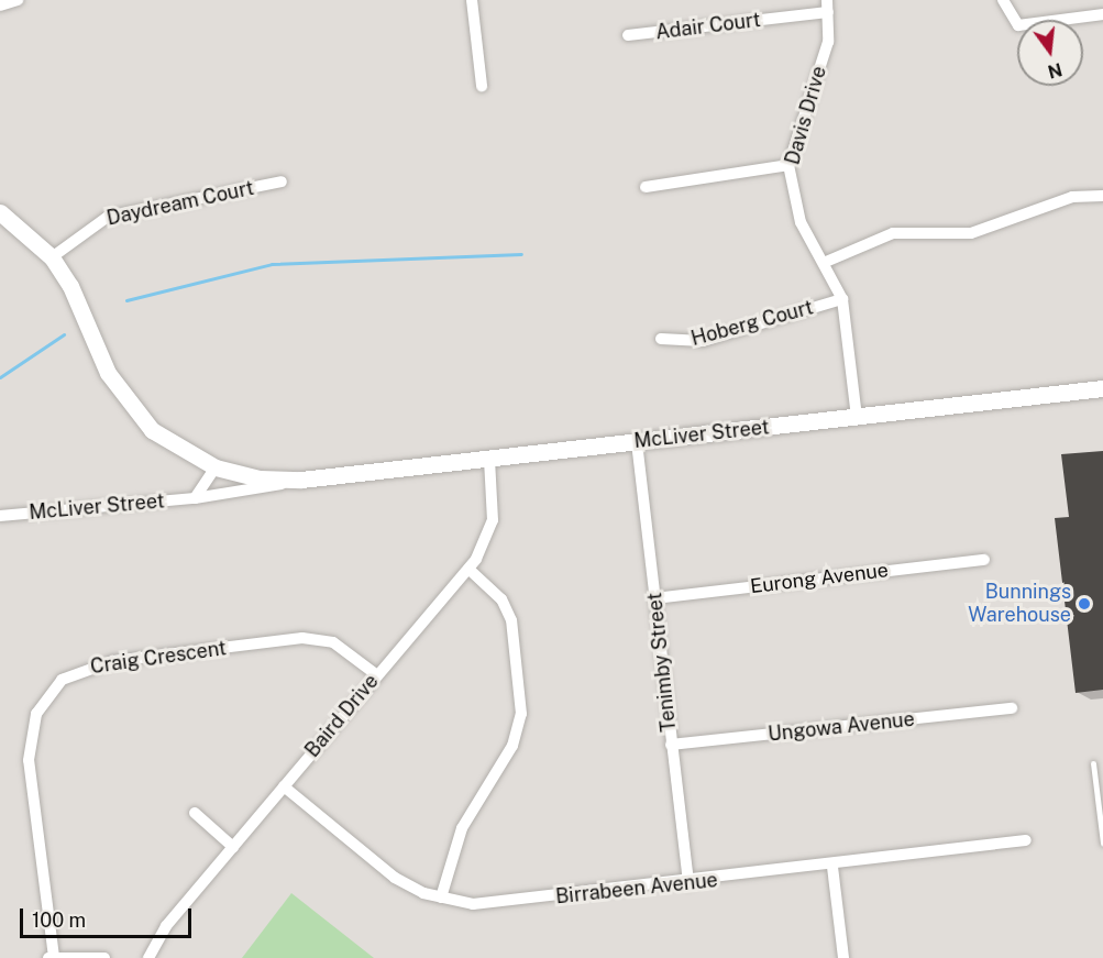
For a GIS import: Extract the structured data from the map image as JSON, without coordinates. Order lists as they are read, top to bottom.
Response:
{
  "streets": {
    "street": [
      "Adair Court",
      "Davis Drive",
      "Daydream Court",
      "Hoberg Court",
      "McLiver Street",
      "Eurong Avenue",
      "Craig Crescent",
      "Tenimby Street",
      "Baird Drive",
      "Ungowa Avenue",
      "Birrabeen Avenue"
    ]
  },
  "crossings": [
    ["Adair Court", "Davis Drive"],
    ["Davis Drive", "Hoberg Court"],
    ["Davis Drive", "McLiver Street"],
    ["Daydream Court", "McLiver Street"],
    ["McLiver Street", "Tenimby Street"],
    ["McLiver Street", "Baird Drive"],
    ["Eurong Avenue", "Tenimby Street"],
    ["Craig Crescent", "Baird Drive"],
    ["Tenimby Street", "Ungowa Avenue"],
    ["Tenimby Street", "Birrabeen Avenue"],
    ["Baird Drive", "Birrabeen Avenue"]
  ],
  "places": ["Bunnings Warehouse"],
  "scale_bar": "100 m",
  "north": "bottom"
}
